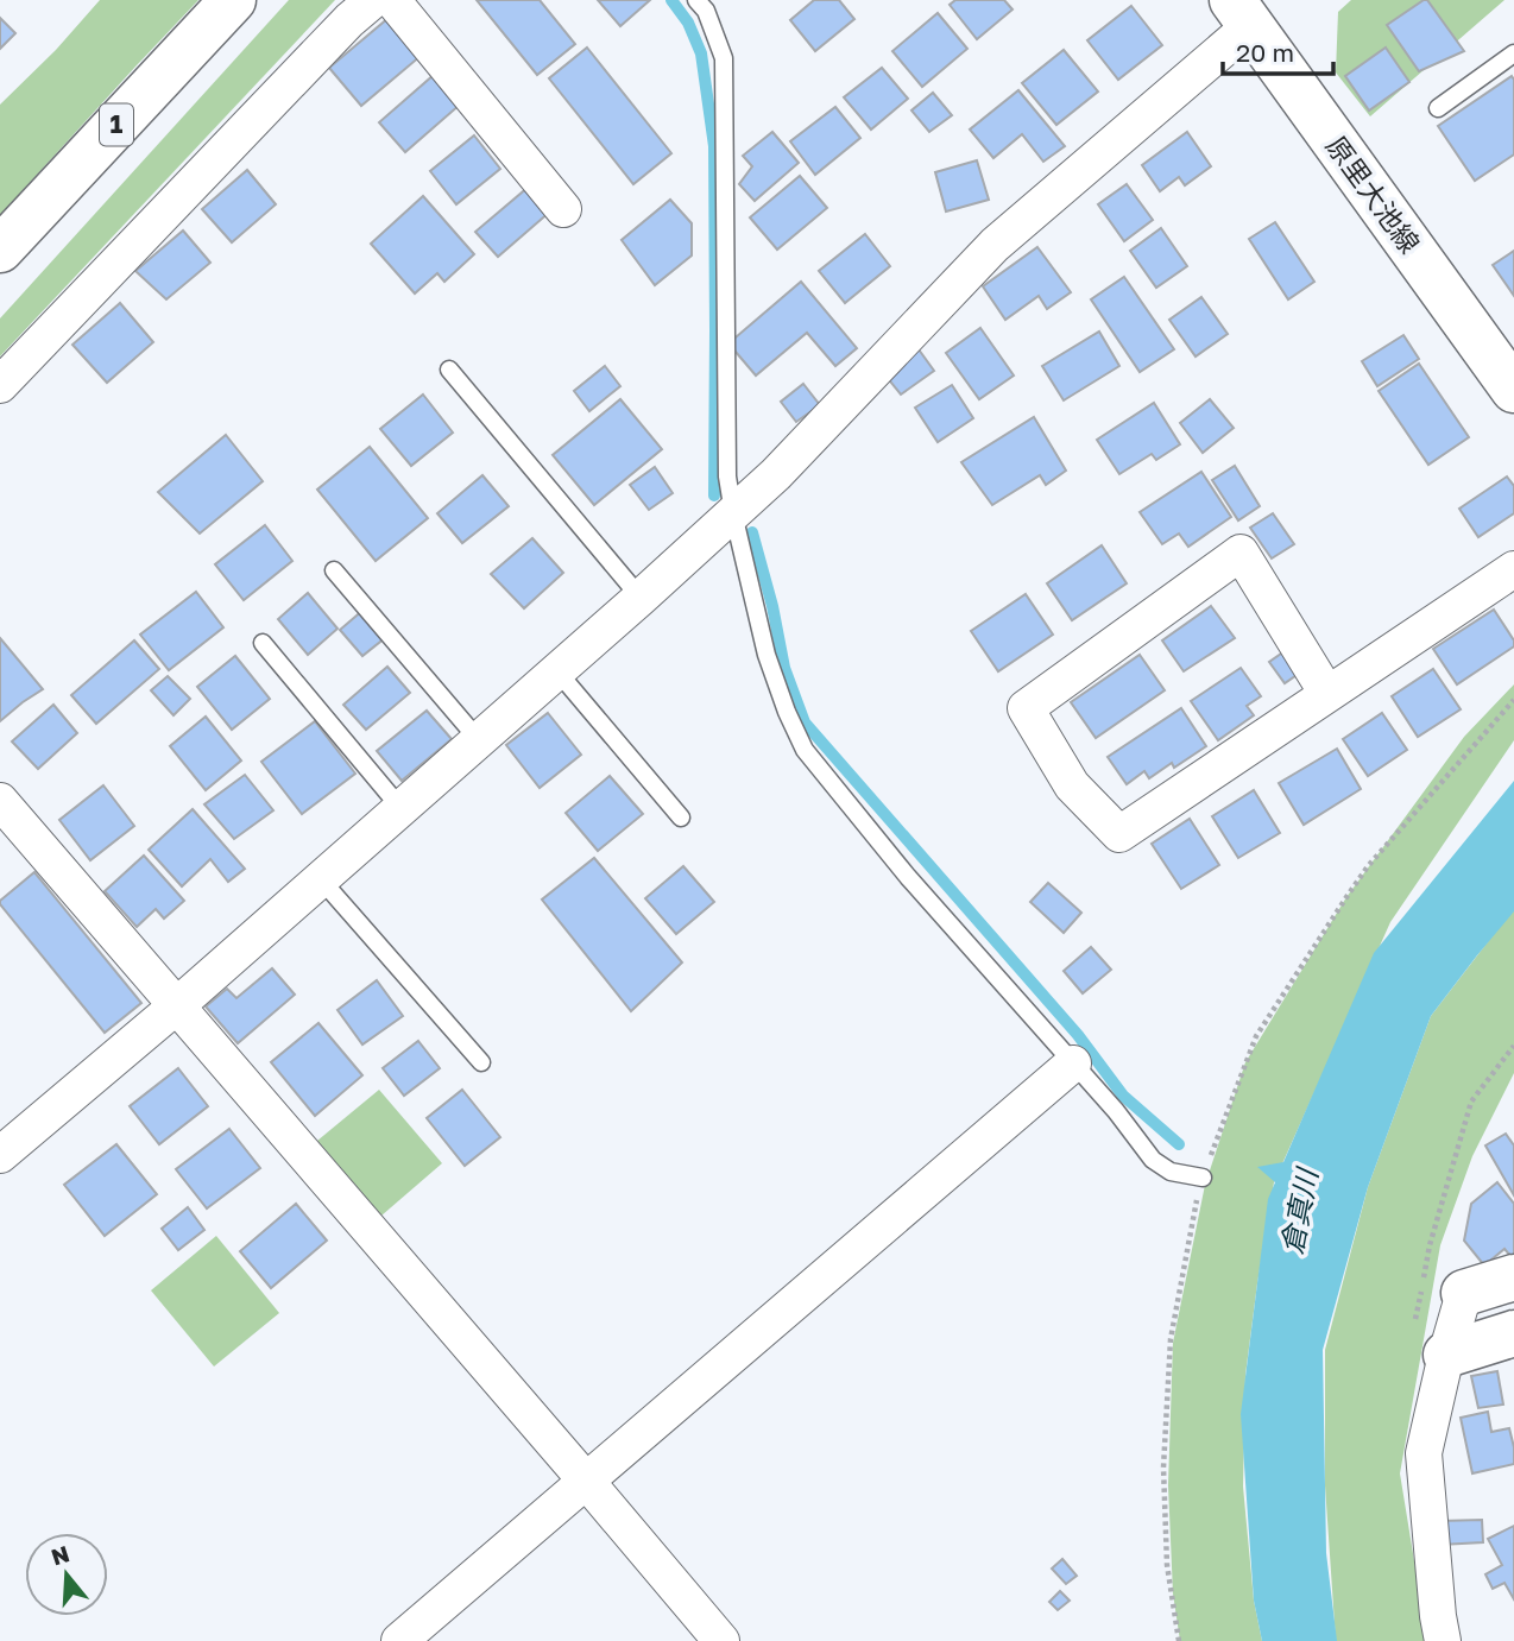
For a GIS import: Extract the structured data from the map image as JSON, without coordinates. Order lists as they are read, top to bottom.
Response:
{
  "streets": {
    "main road": ["1", "原里大池線"]
  },
  "water": ["倉真川"],
  "scale_bar": "20 m",
  "north": "top"
}
